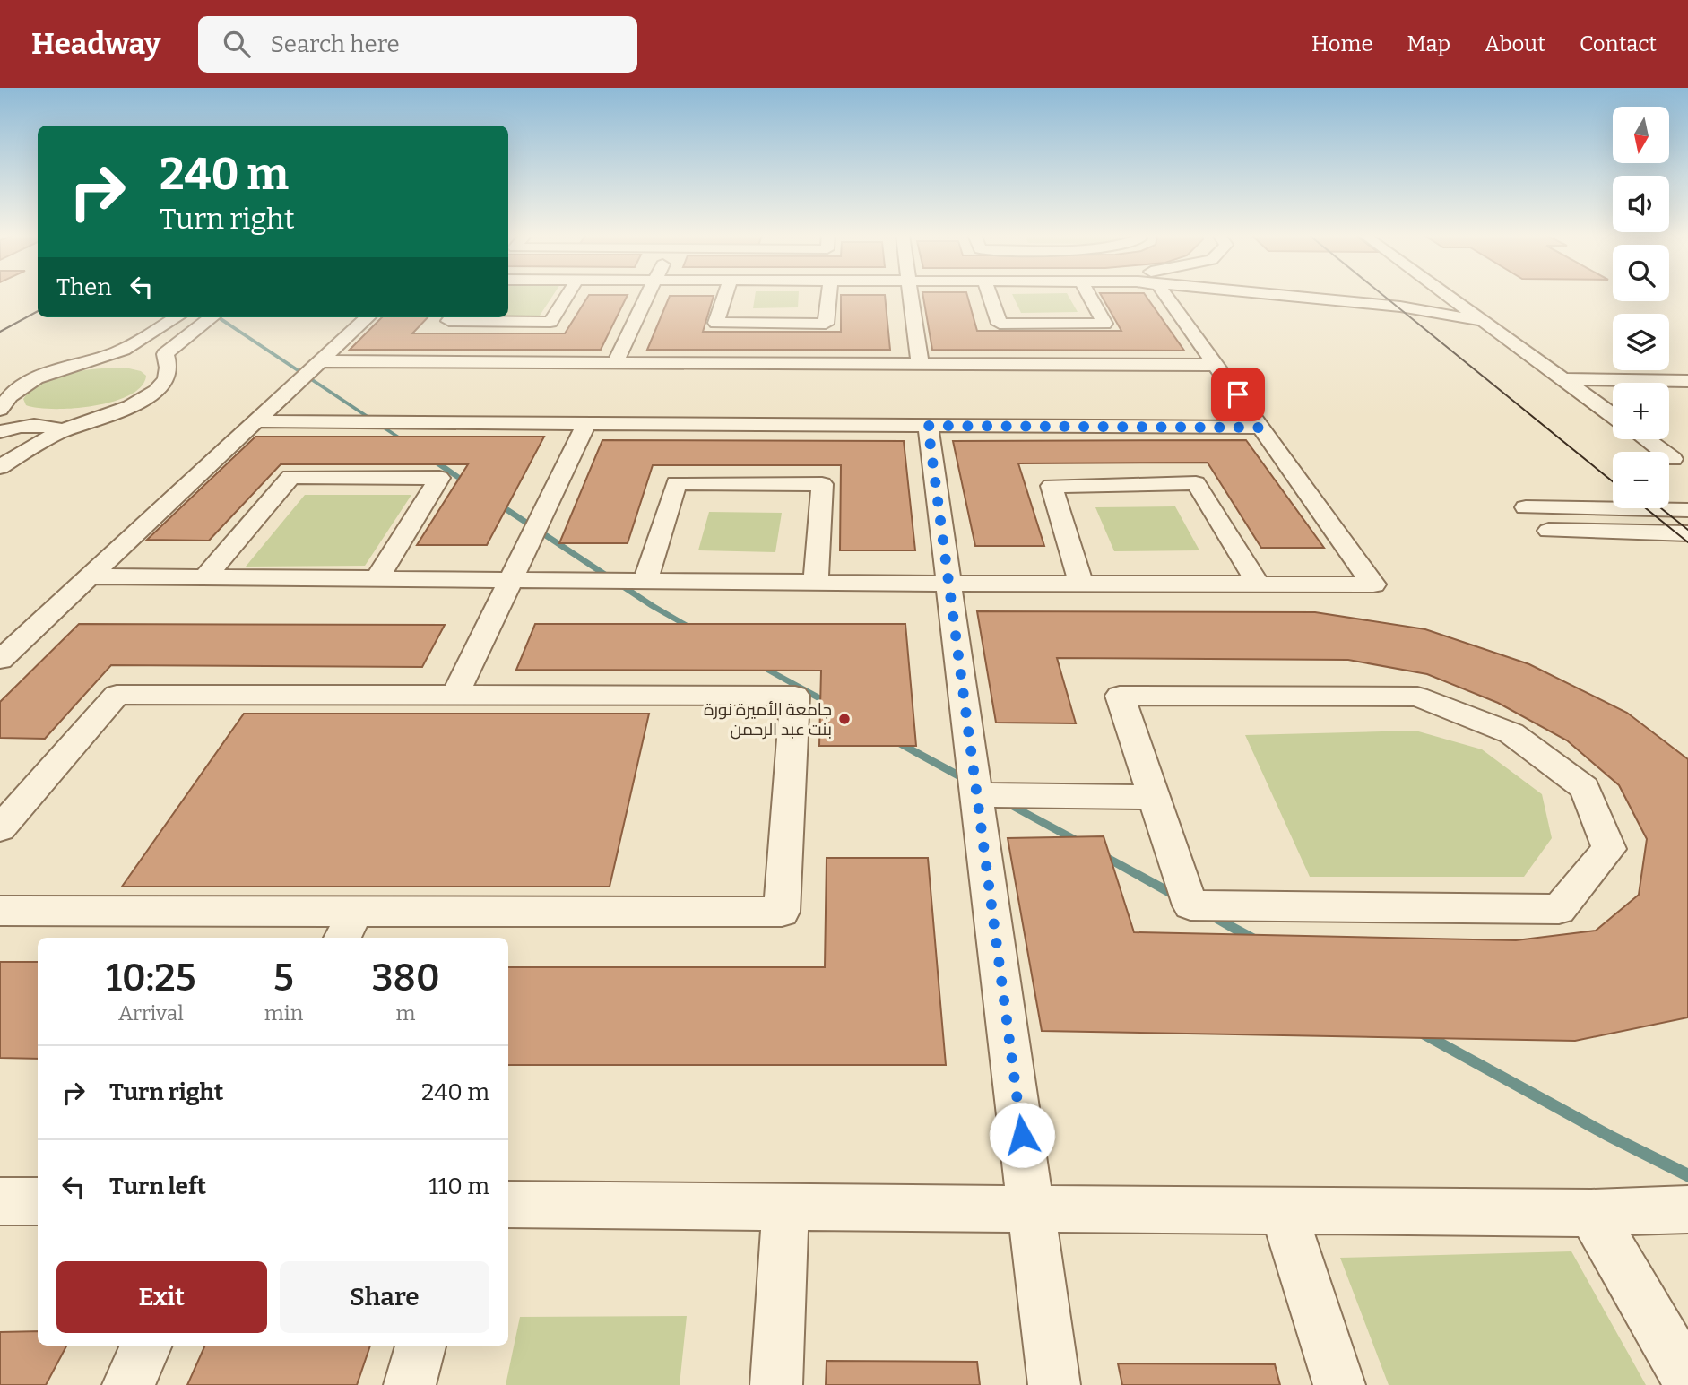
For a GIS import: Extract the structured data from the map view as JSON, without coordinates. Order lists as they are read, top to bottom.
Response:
{
  "places": ["جامعة الأميرة نورة بنت عبد الرحمن"],
  "north": "bottom",
  "page": {
    "header": "Headway",
    "search": "Search here",
    "nav": [
      "Home",
      "Map",
      "About",
      "Contact"
    ],
    "map_buttons": ["+", "−"],
    "turn": ["240 m", "Turn right"],
    "then": "Then",
    "eta": [
      "10:25",
      "Arrival",
      "5",
      "min",
      "380",
      "m"
    ],
    "list": [
      {
        "name": "Turn right",
        "value": "240 m"
      },
      {
        "name": "Turn left",
        "value": "110 m"
      }
    ],
    "buttons": ["Exit", "Share"]
  }
}
